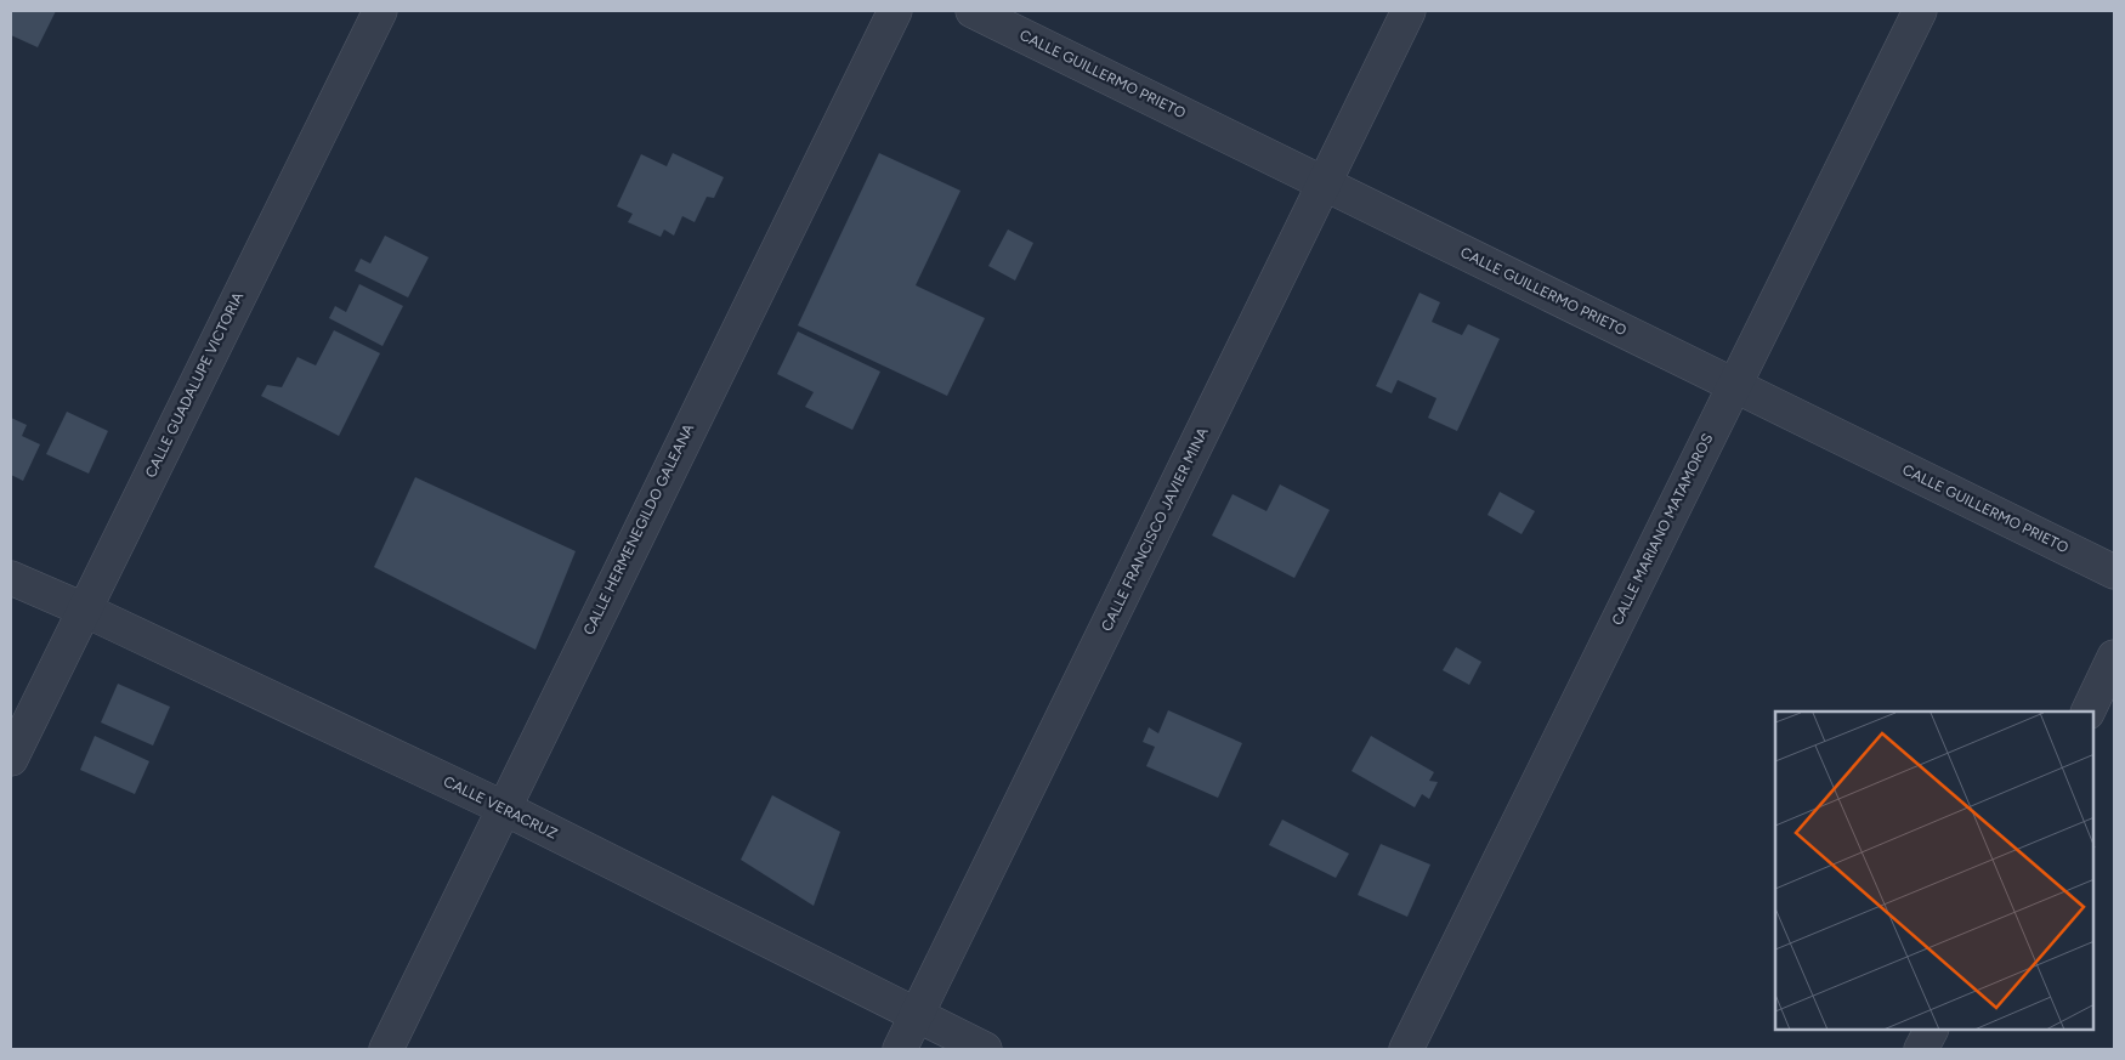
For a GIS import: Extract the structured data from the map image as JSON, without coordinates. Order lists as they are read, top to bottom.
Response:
{
  "streets": {
    "street": [
      "CALLE GUILLERMO PRIETO",
      "CALLE GUADALUPE VICTORIA",
      "CALLE HERMENEGILDO GALEANA",
      "CALLE FRANCISCO JAVIER MINA",
      "CALLE MARIANO MATAMOROS",
      "CALLE VERACRUZ"
    ]
  },
  "crossings": [
    ["CALLE GUILLERMO PRIETO", "CALLE FRANCISCO JAVIER MINA"],
    ["CALLE GUILLERMO PRIETO", "CALLE MARIANO MATAMOROS"],
    ["CALLE GUADALUPE VICTORIA", "CALLE VERACRUZ"],
    ["CALLE HERMENEGILDO GALEANA", "CALLE VERACRUZ"],
    ["CALLE FRANCISCO JAVIER MINA", "CALLE VERACRUZ"]
  ]
}
